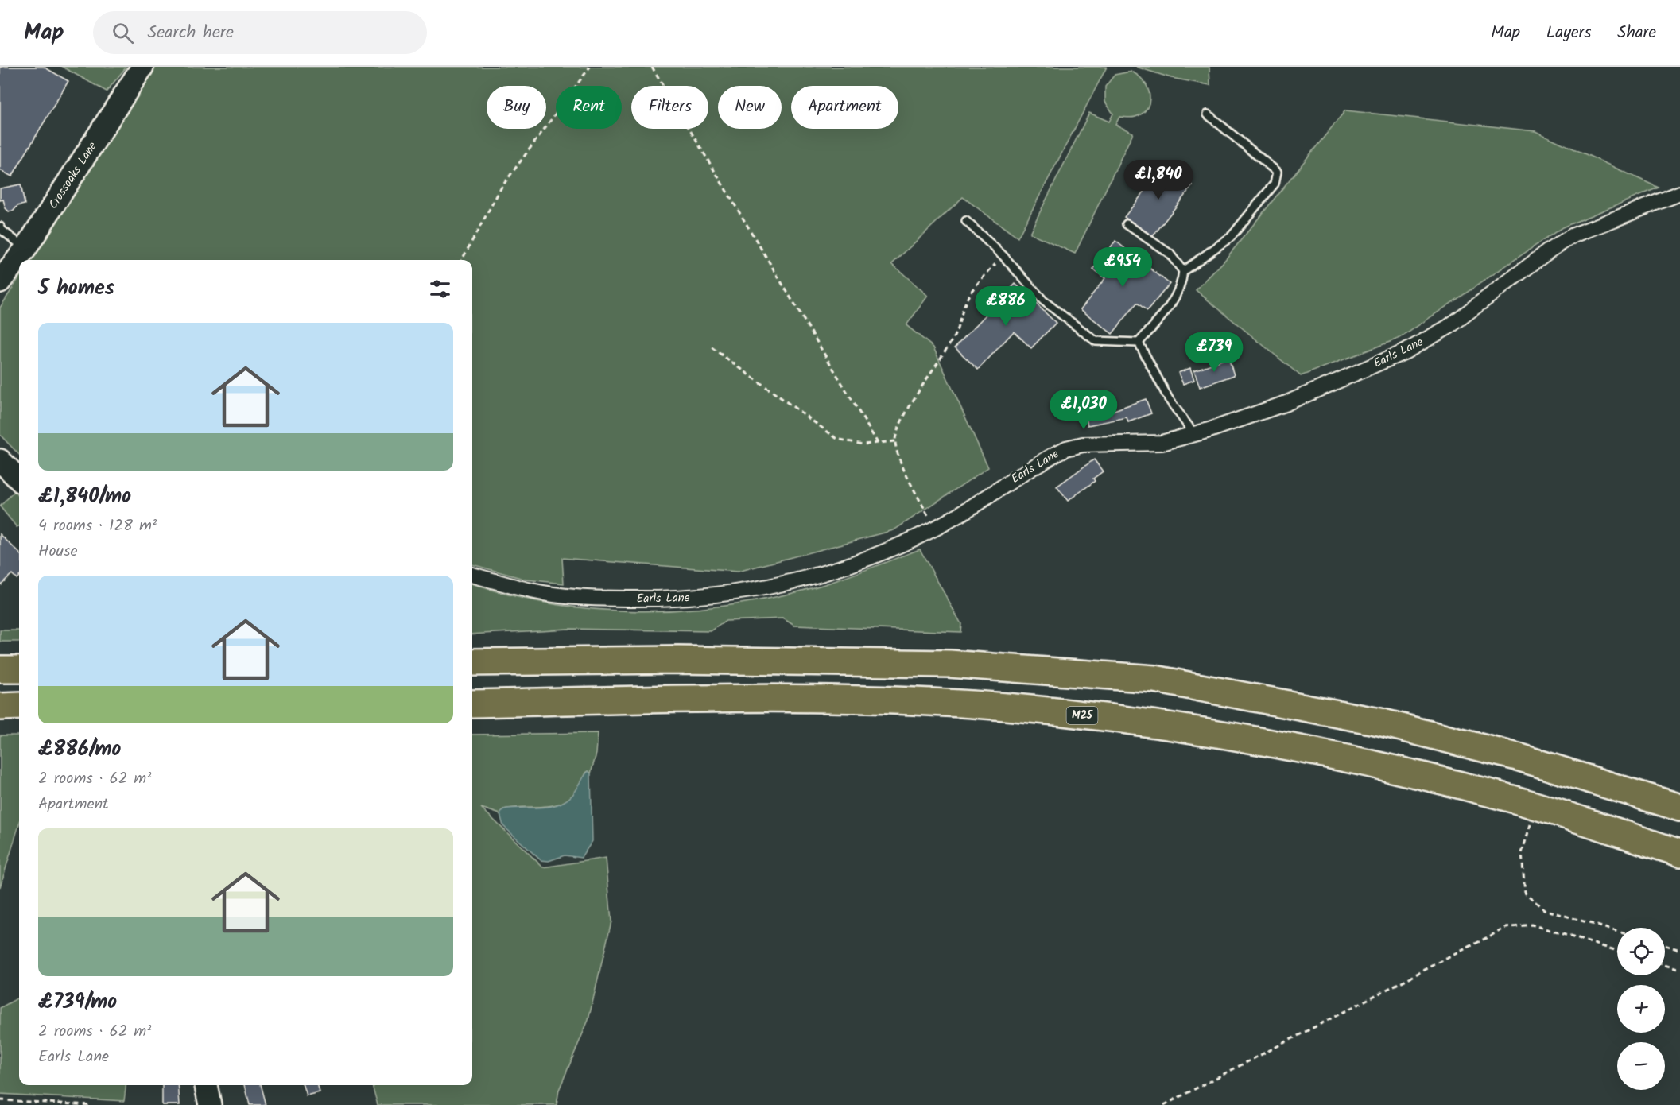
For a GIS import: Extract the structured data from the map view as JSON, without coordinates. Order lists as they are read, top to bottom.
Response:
{
  "streets": {
    "highway": ["M25"],
    "street": ["Crossoaks Lane", "Earls Lane"]
  },
  "page": {
    "header": "Map",
    "search": "Search here",
    "nav": ["Map", "Layers", "Share"],
    "chip": [
      "Buy",
      "Rent",
      "Filters",
      "New",
      "Apartment"
    ],
    "price": [
      "£1,840",
      "£954",
      "£886",
      "£739",
      "£1,030"
    ],
    "heading": "5 homes",
    "list": [
      {
        "name": "£1,840/mo",
        "note": "4 rooms · 128 m² · House"
      },
      {
        "name": "£886/mo",
        "note": "2 rooms · 62 m² · Apartment"
      },
      {
        "name": "£739/mo",
        "note": "2 rooms · 62 m² · Earls Lane"
      }
    ],
    "map_buttons": ["+", "−"]
  }
}
